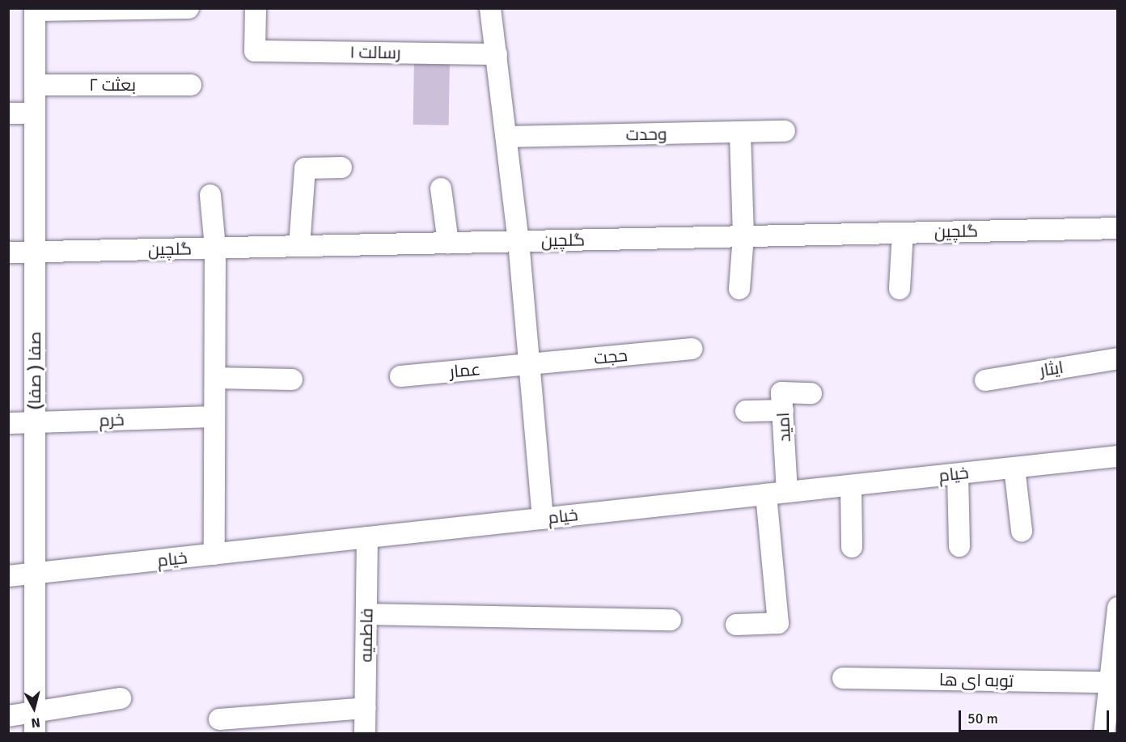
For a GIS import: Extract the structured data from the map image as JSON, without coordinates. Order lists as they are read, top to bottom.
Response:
{
  "streets": {
    "street": [
      "رسالت ۱",
      "بعثت ۲",
      "وحدت",
      "گلچین",
      "حجت",
      "ایثار",
      "صفا ( صفا)",
      "عمار",
      "خرم",
      "امید",
      "خیام",
      "فاطمیه",
      "توبه ای ها"
    ]
  },
  "crossings": [
    ["بعثت ۲", "صفا ( صفا)"],
    ["گلچین", "صفا ( صفا)"],
    ["حجت", "عمار"],
    ["صفا ( صفا)", "خرم"],
    ["صفا ( صفا)", "خیام"],
    ["امید", "خیام"],
    ["خیام", "فاطمیه"]
  ],
  "scale_bar": "50 m",
  "north": "bottom"
}
